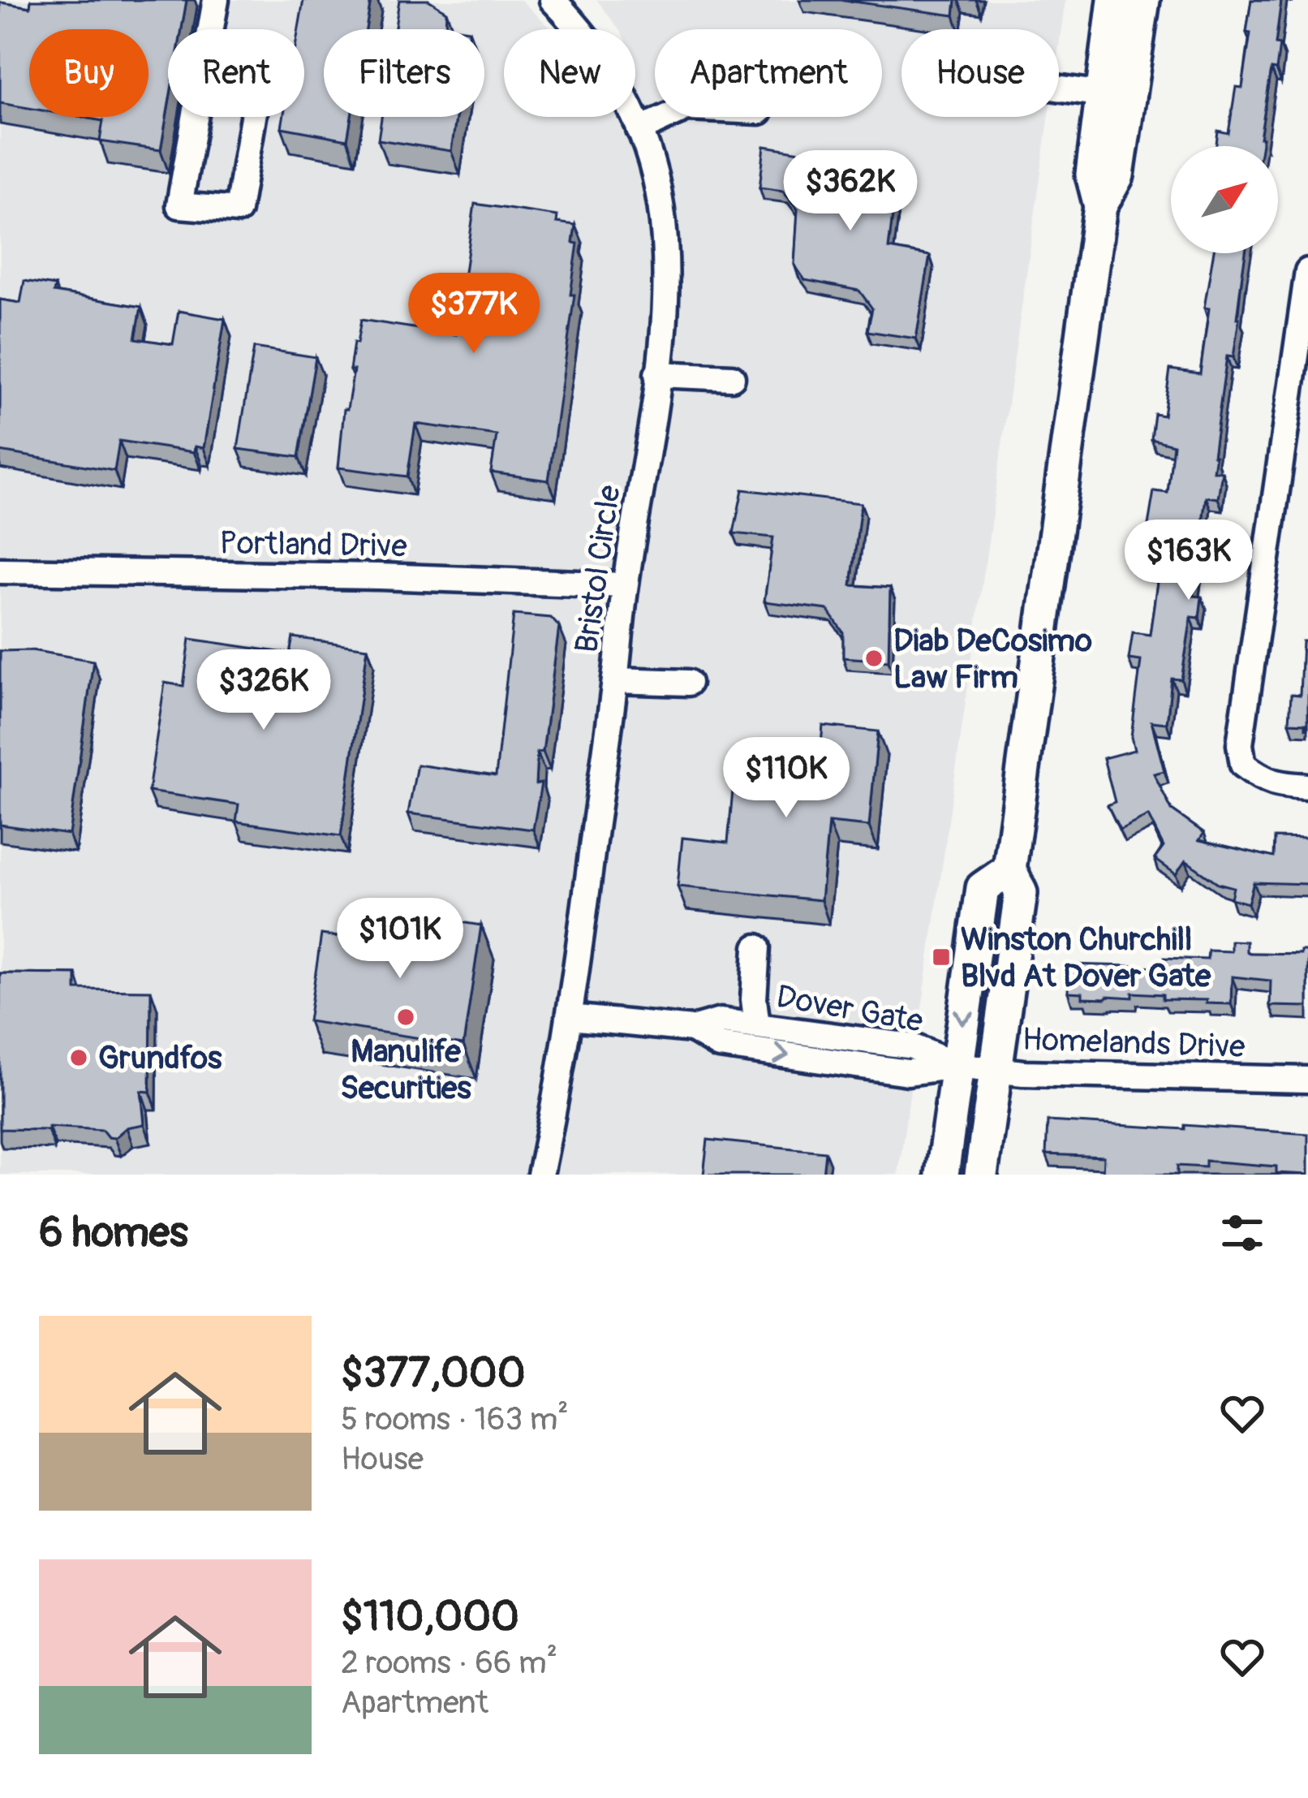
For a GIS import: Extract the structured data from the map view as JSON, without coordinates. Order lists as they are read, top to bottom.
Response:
{
  "streets": {
    "street": [
      "Portland Drive",
      "Bristol Circle",
      "Dover Gate",
      "Homelands Drive"
    ]
  },
  "crossings": [
    ["Portland Drive", "Bristol Circle"],
    ["Bristol Circle", "Dover Gate"],
    ["Dover Gate", "Homelands Drive"]
  ],
  "places": {
    "other": ["Diab DeCosimo Law Firm", "Manulife Securities", "Grundfos"],
    "transit": ["Winston Churchill Blvd At Dover Gate"]
  },
  "north": "top right",
  "page": {
    "chip": [
      "Buy",
      "Rent",
      "Filters",
      "New",
      "Apartment",
      "House"
    ],
    "price": [
      "$362K",
      "$377K",
      "$163K",
      "$326K",
      "$110K",
      "$101K"
    ],
    "heading": "6 homes",
    "list": [
      {
        "name": "$377,000",
        "note": "5 rooms · 163 m² · House"
      },
      {
        "name": "$110,000",
        "note": "2 rooms · 66 m² · Apartment"
      }
    ]
  }
}
